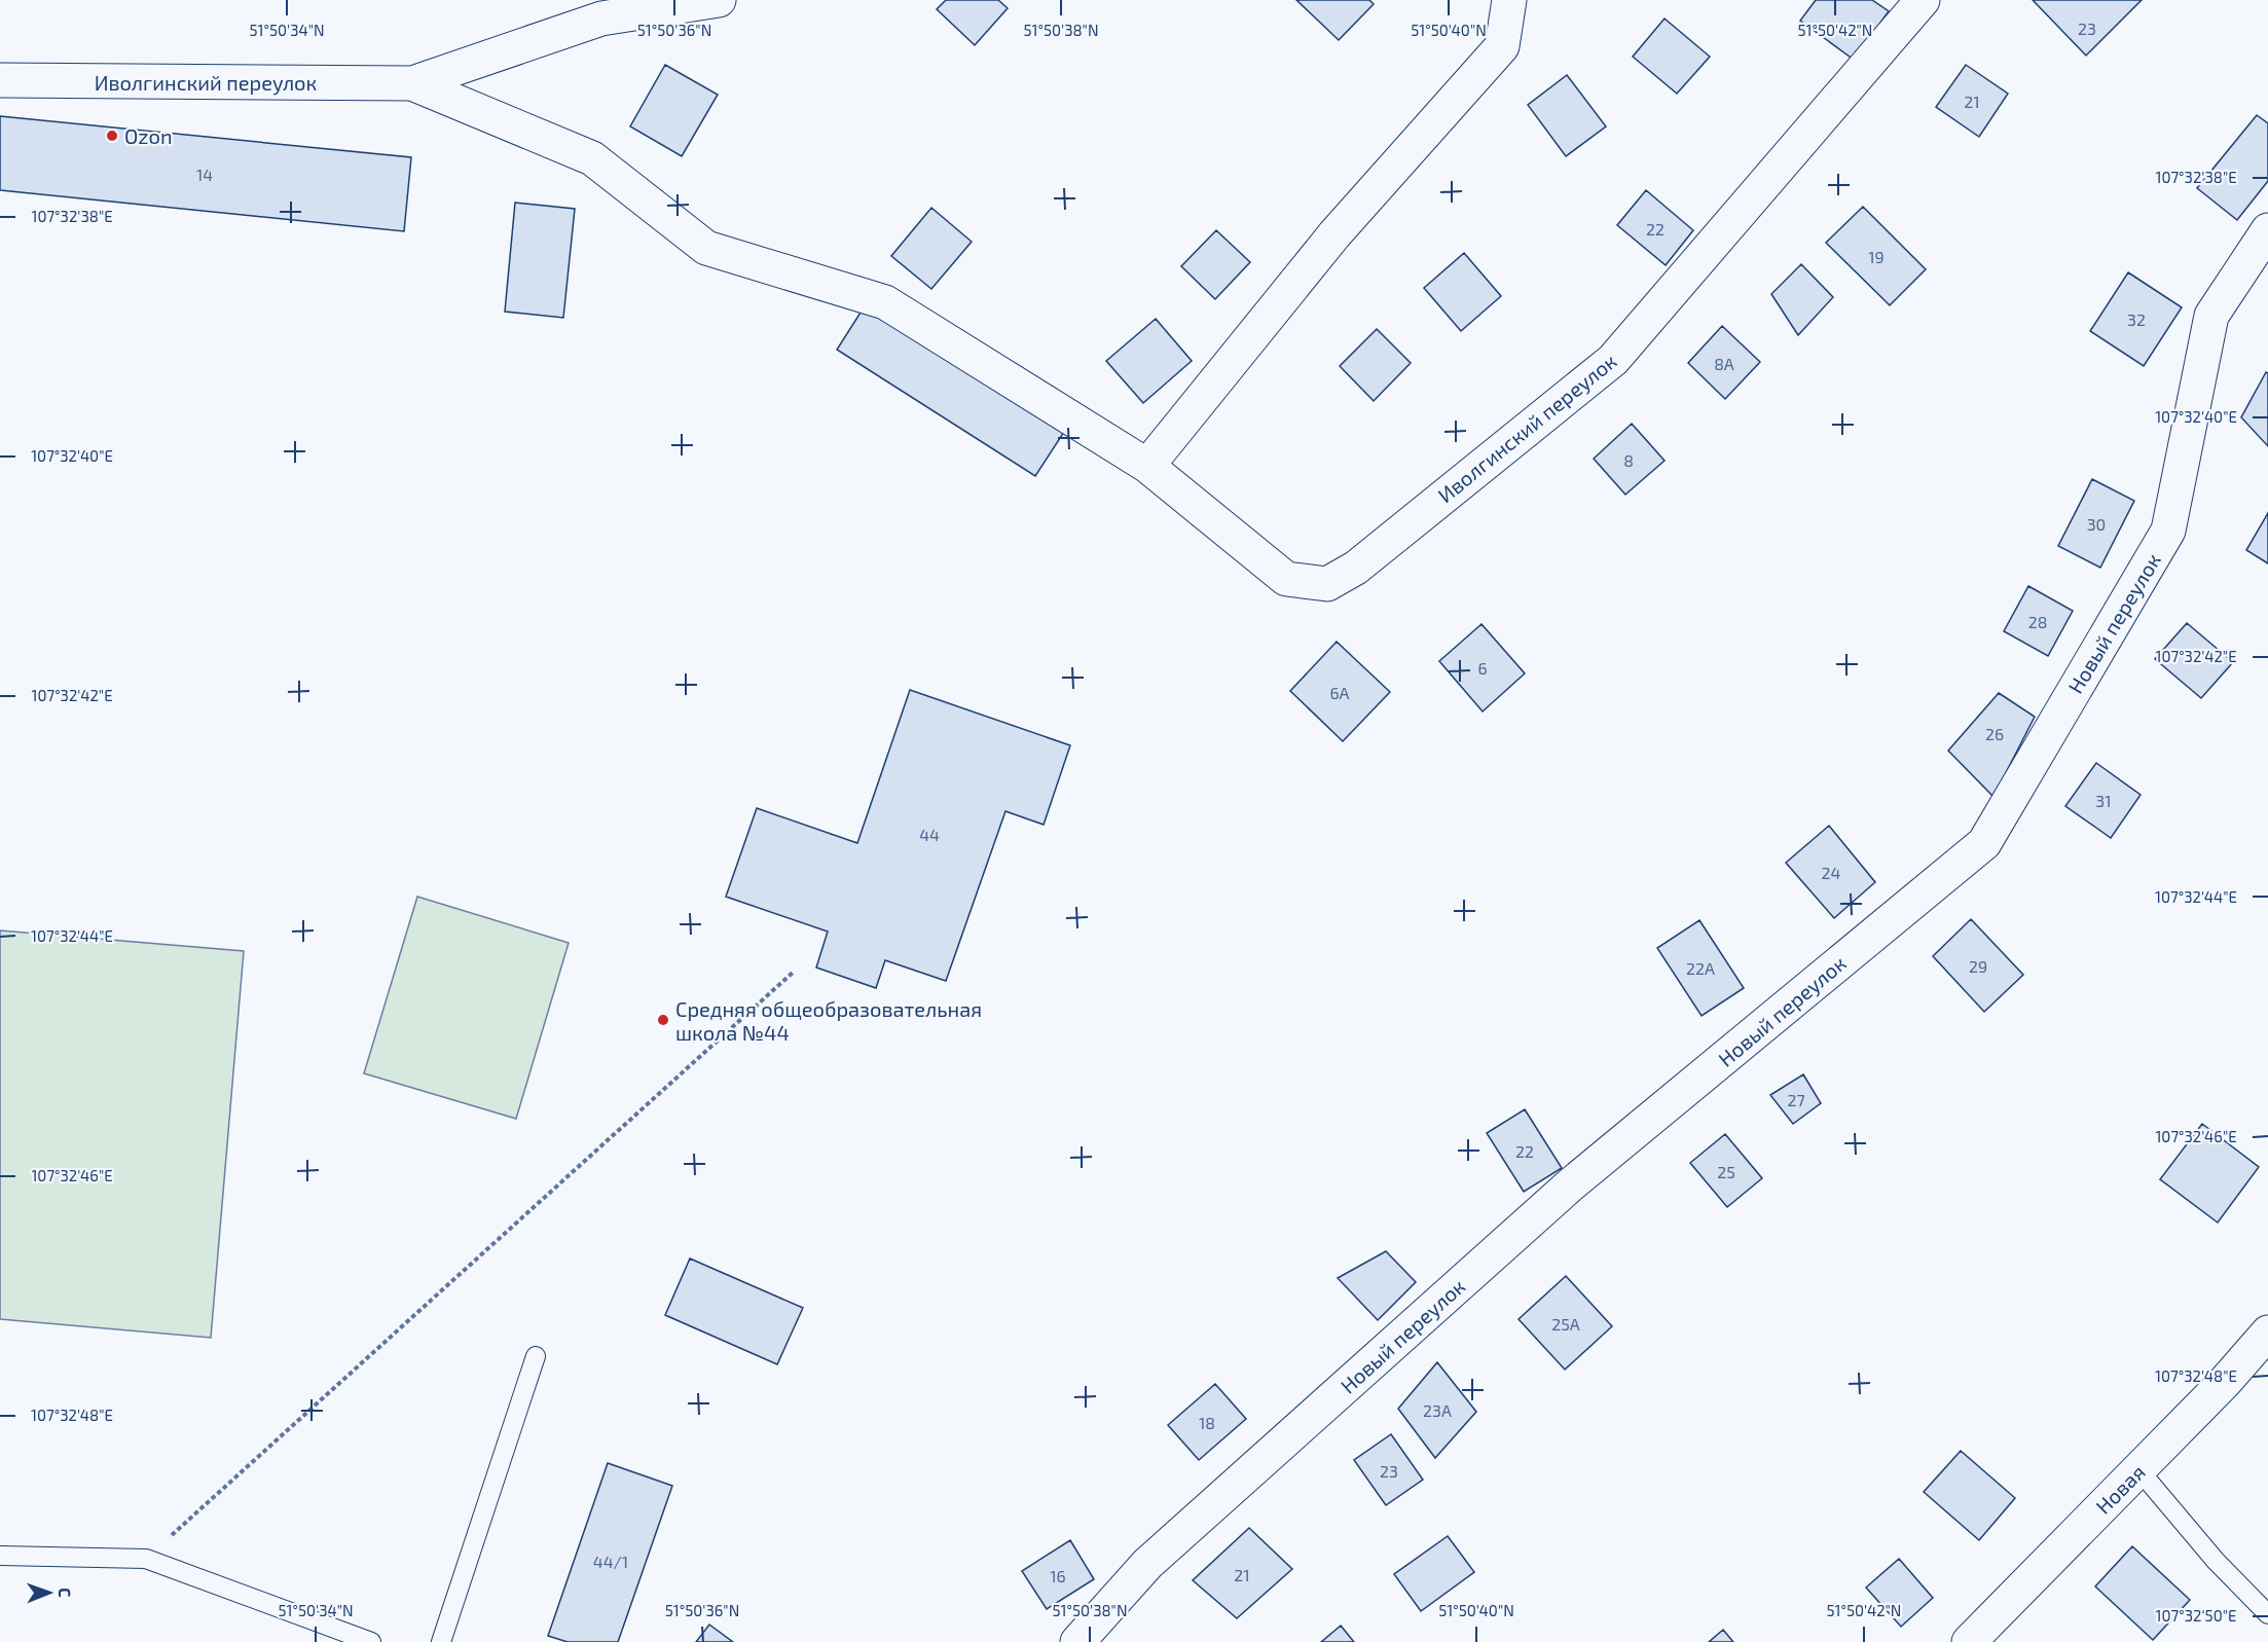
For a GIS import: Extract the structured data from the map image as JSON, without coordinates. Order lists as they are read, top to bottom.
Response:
{
  "streets": {
    "street": ["Иволгинский переулок", "Новый переулок", "Новая"]
  },
  "places": ["Ozon", "Средняя общеобразовательная школа №44"],
  "house_numbers": [
    "23",
    "21",
    "14",
    "22",
    "19",
    "32",
    "8А",
    "8",
    "30",
    "28",
    "6",
    "6А",
    "26",
    "31",
    "44",
    "24",
    "29",
    "22А",
    "27",
    "22",
    "25",
    "25А",
    "23А",
    "18",
    "23",
    "44/1",
    "21",
    "16"
  ],
  "north": "right",
  "coordinates": [
    "51°50'34\"N",
    "51°50'36\"N",
    "51°50'38\"N",
    "51°50'40\"N",
    "51°50'42\"N",
    "107°32'38\"E",
    "107°32'40\"E",
    "107°32'42\"E",
    "107°32'44\"E",
    "107°32'46\"E",
    "107°32'48\"E",
    "107°32'50\"E"
  ]
}
